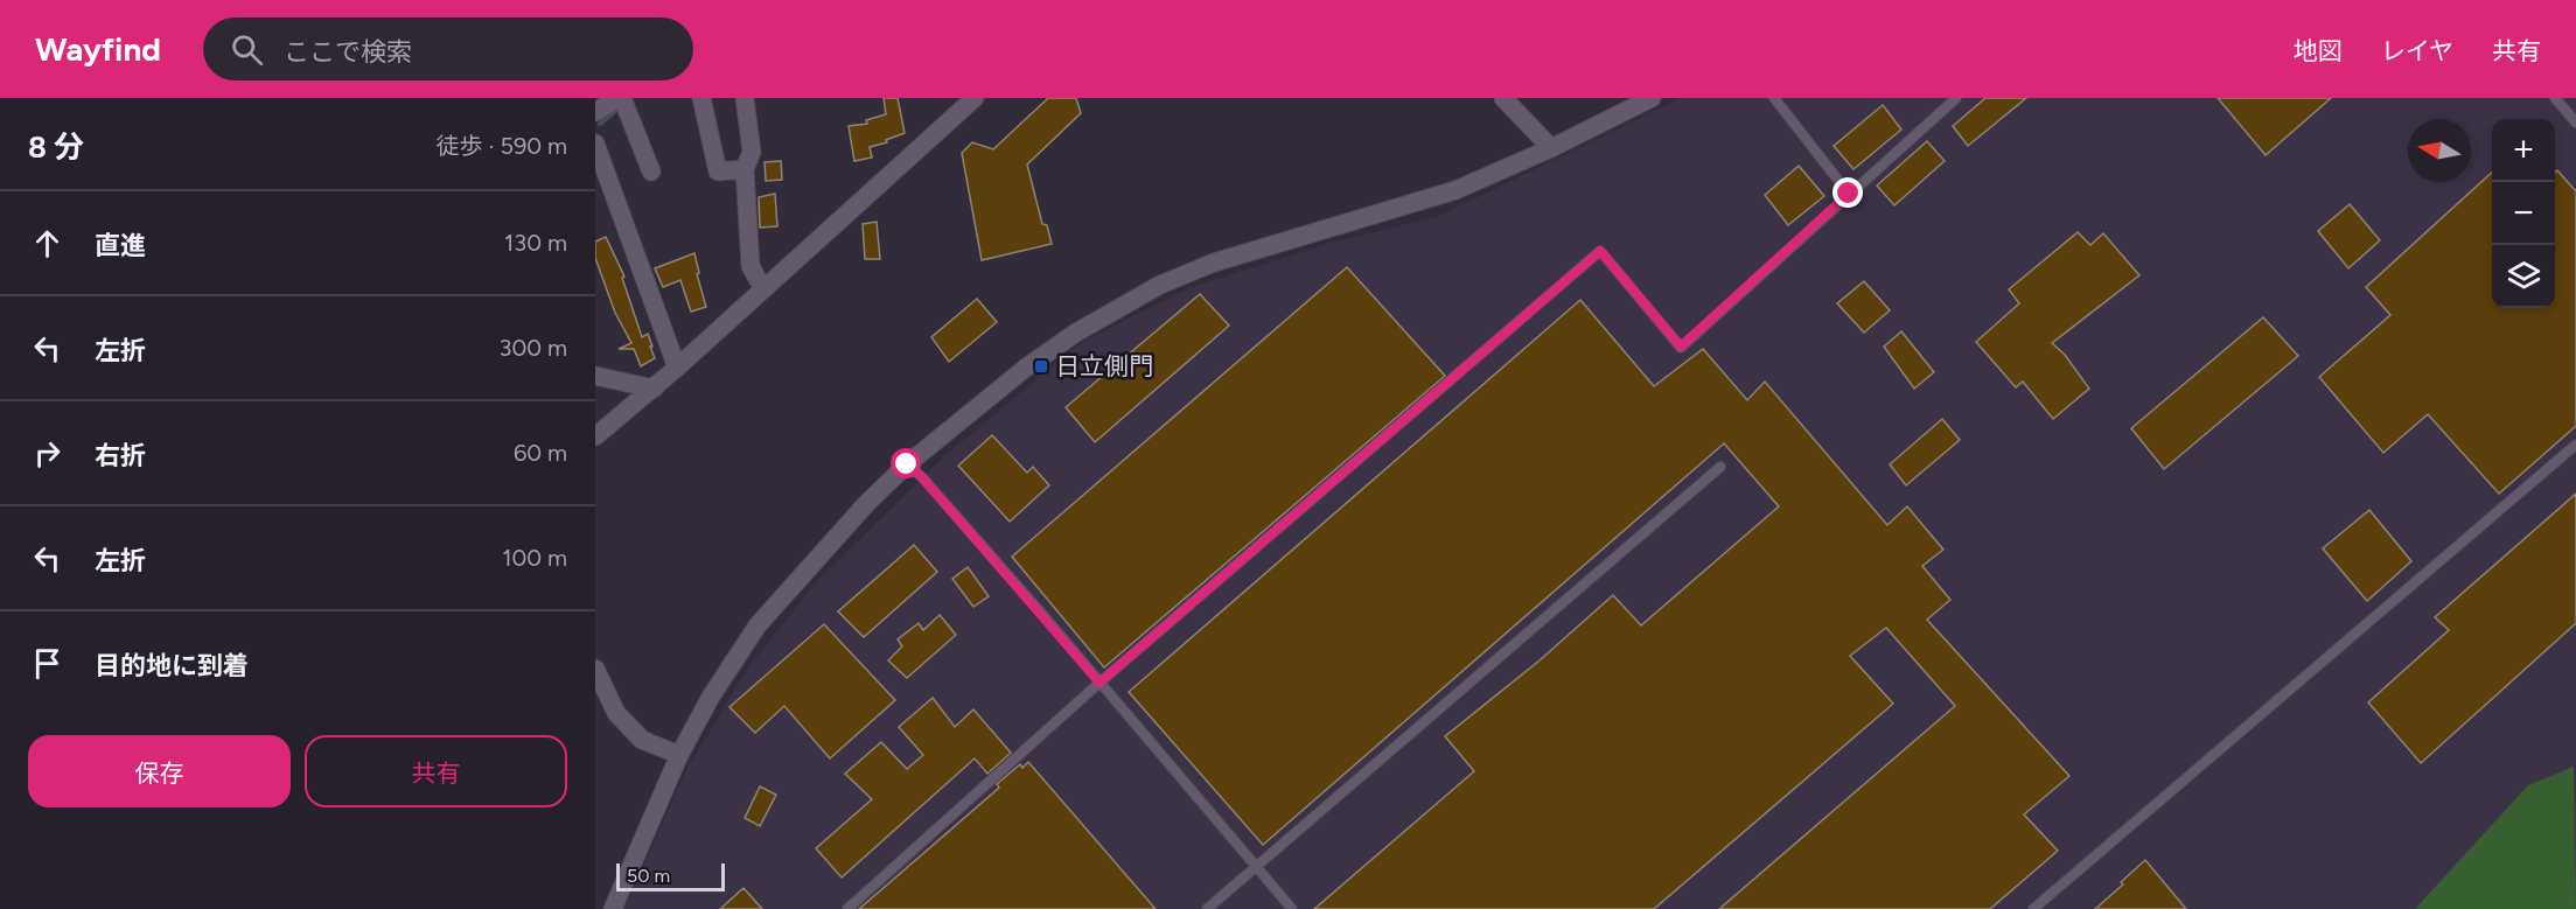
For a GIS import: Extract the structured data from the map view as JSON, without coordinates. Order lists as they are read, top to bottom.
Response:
{
  "places": {
    "transit": ["日立側門"]
  },
  "scale_bar": "50 m",
  "north": "left",
  "page": {
    "header": "Wayfind",
    "search": "ここで検索",
    "nav": ["地図", "レイヤ", "共有"],
    "heading": ["8 分", "徒歩 · 590 m"],
    "map_buttons": ["+", "−"],
    "list": [
      ["直進", "130 m"],
      ["左折", "300 m"],
      ["右折", "60 m"],
      ["左折", "100 m"],
      "目的地に到着"
    ],
    "buttons": ["保存", "共有"],
    "scale": "50 m"
  }
}
